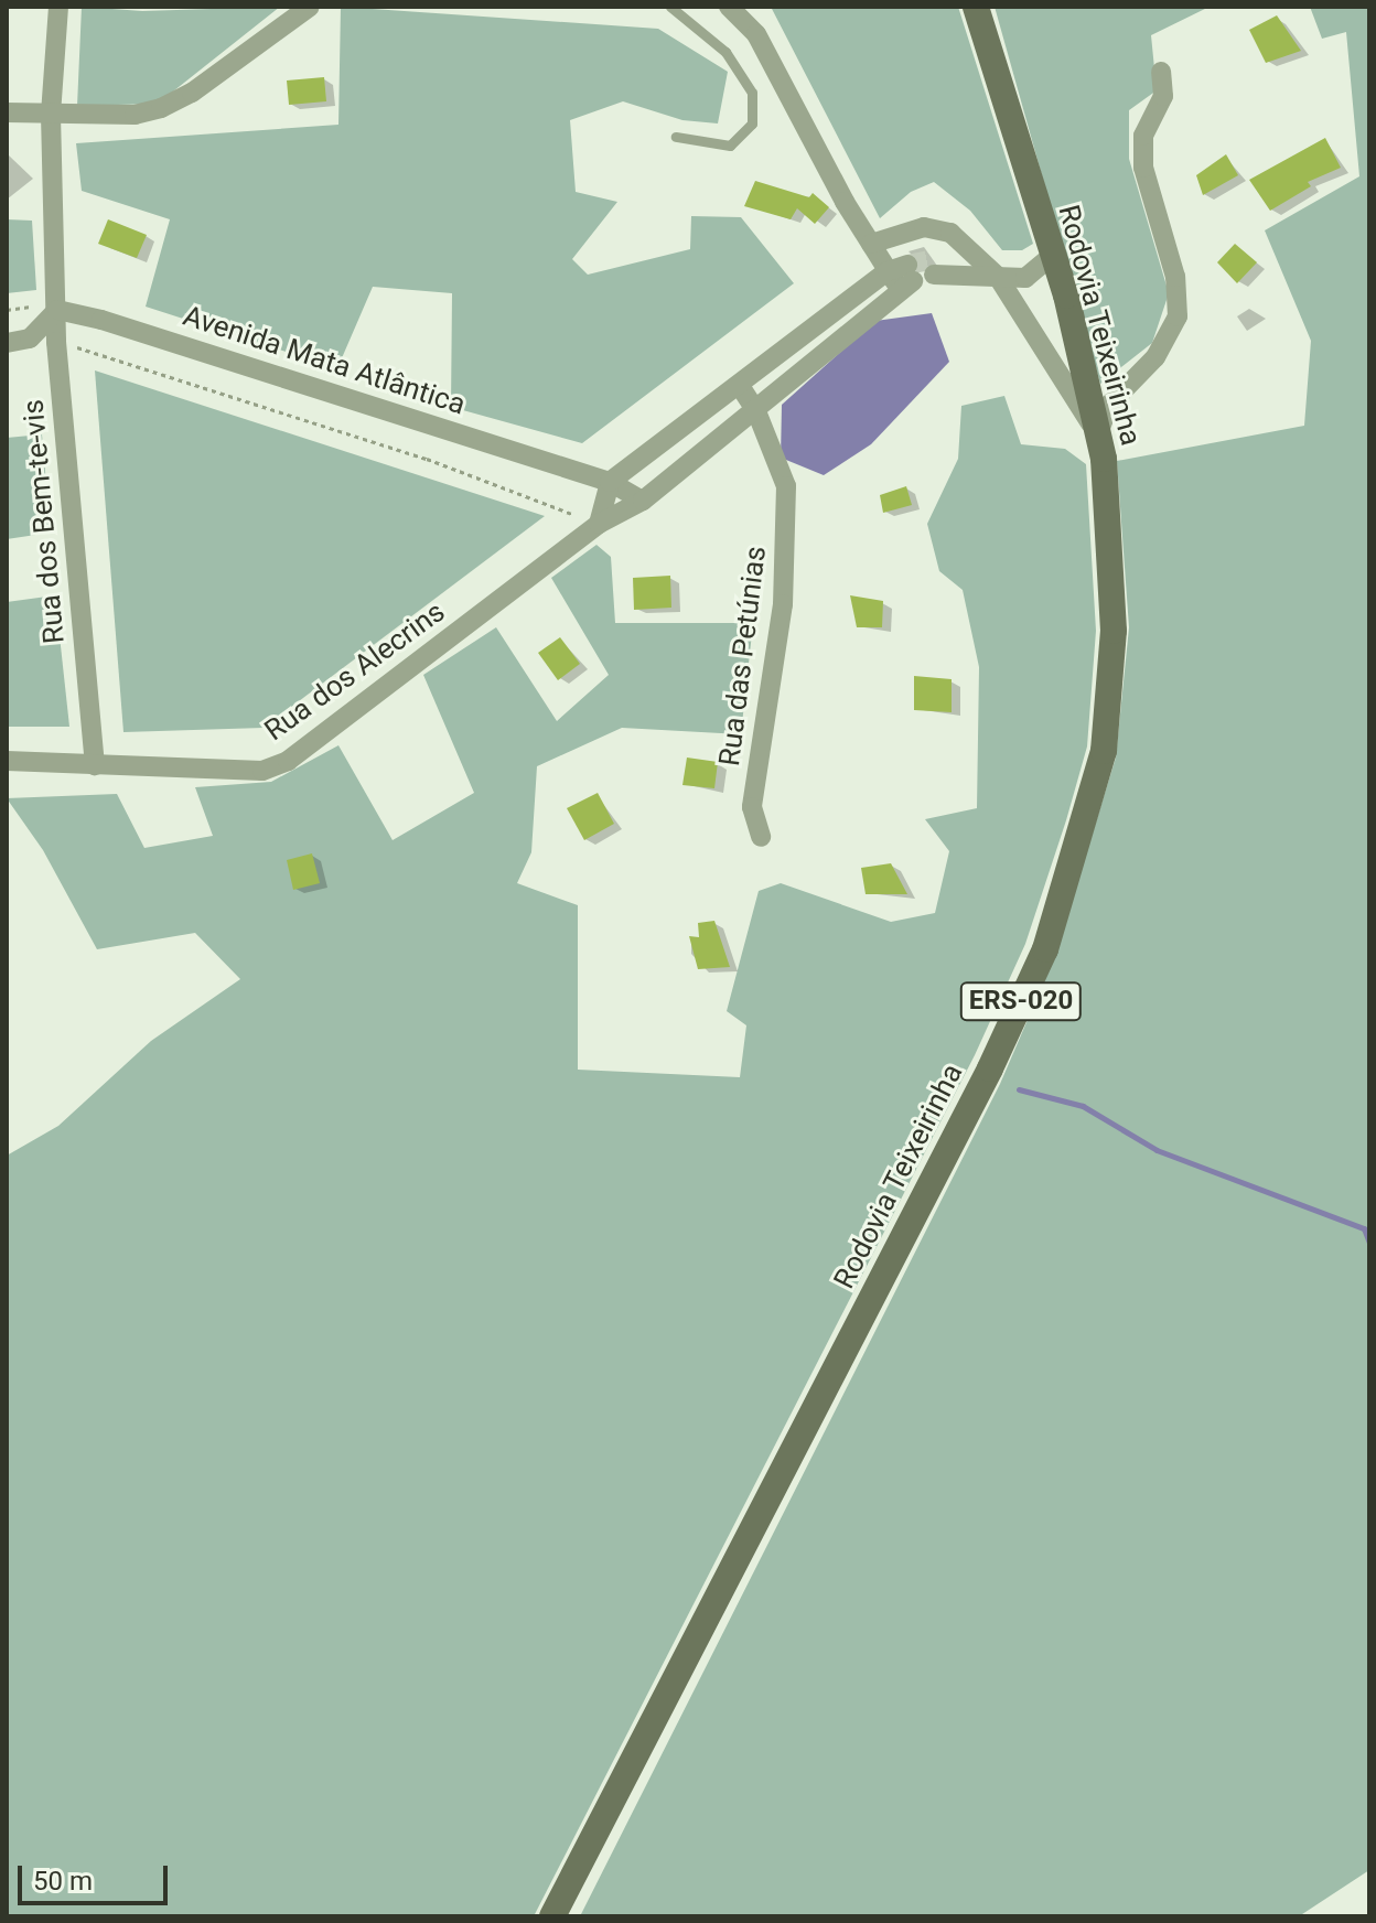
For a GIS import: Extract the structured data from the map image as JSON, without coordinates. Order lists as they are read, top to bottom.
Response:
{
  "streets": {
    "main road": ["Rodovia Teixeirinha", "ERS-020"],
    "street": [
      "Avenida Mata Atlântica",
      "Rua dos Bem-te-vis",
      "Rua das Petúnias",
      "Rua dos Alecrins"
    ]
  },
  "crossings": [
    ["Avenida Mata Atlântica", "Rua dos Bem-te-vis"],
    ["Avenida Mata Atlântica", "Rua dos Alecrins"],
    ["Rua dos Bem-te-vis", "Rua dos Alecrins"]
  ],
  "scale_bar": "50 m"
}
